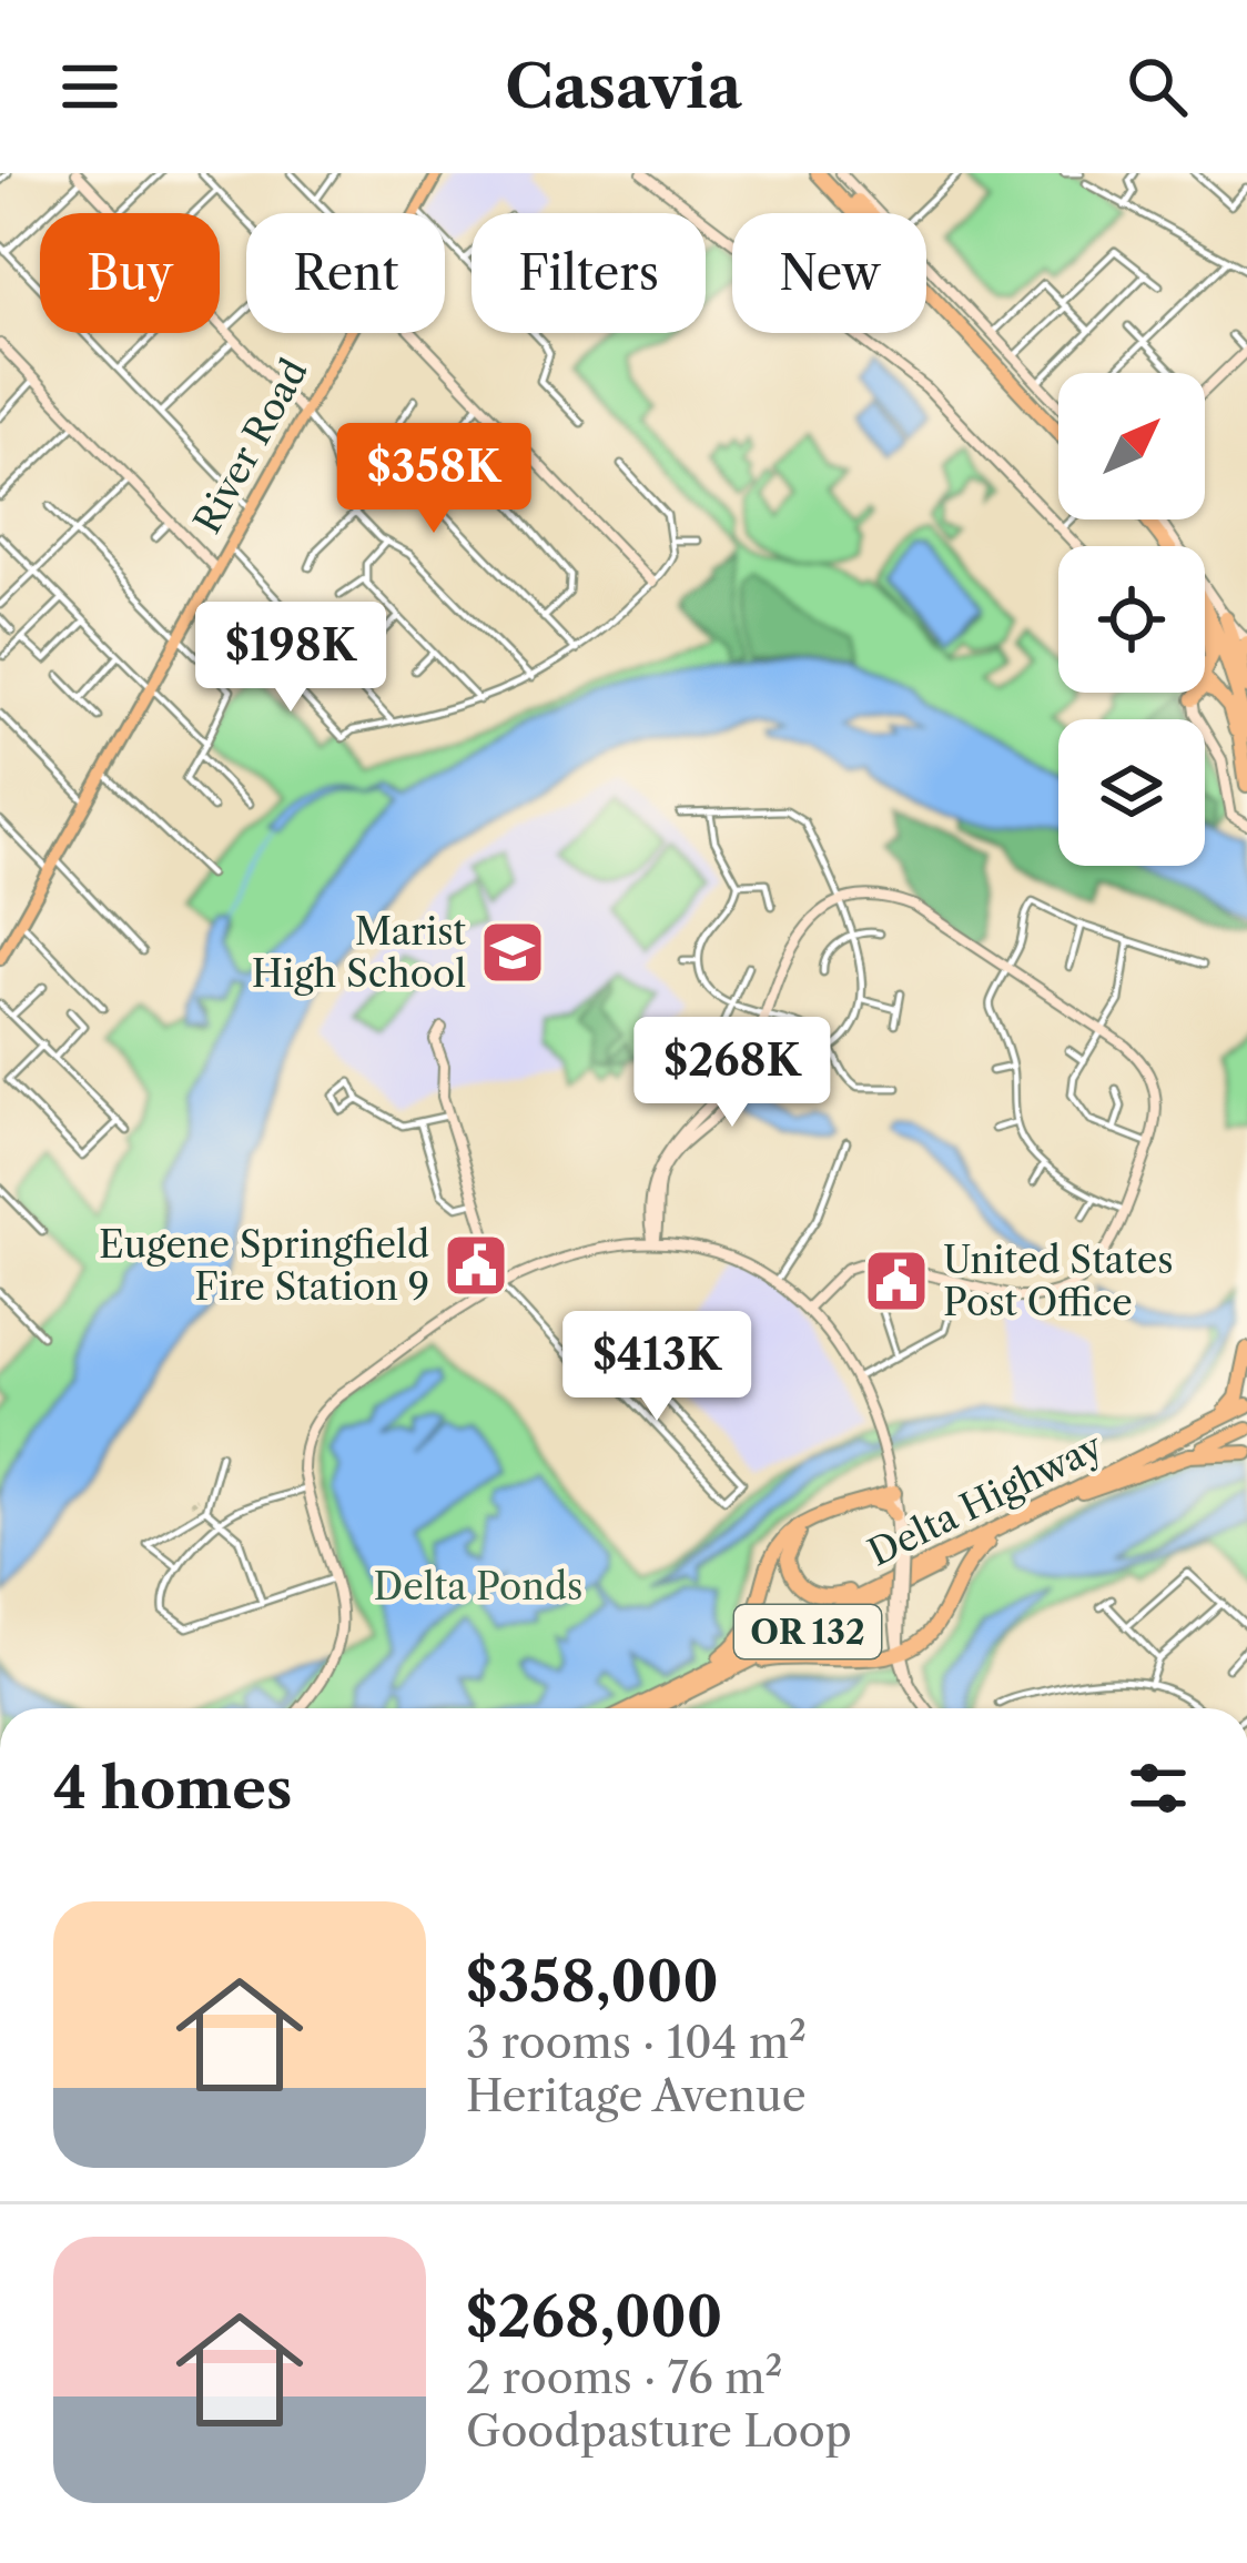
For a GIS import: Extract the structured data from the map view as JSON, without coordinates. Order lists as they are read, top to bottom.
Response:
{
  "streets": {
    "highway": ["Delta Highway", "OR 132"],
    "main road": ["River Road"]
  },
  "parks": ["Delta Ponds"],
  "places": {
    "school or university": ["Marist High School"],
    "public building": ["Eugene Springfield Fire Station 9", "United States Post Office"]
  },
  "north": "top right",
  "page": {
    "header": "Casavia",
    "chip": [
      "Buy",
      "Rent",
      "Filters",
      "New"
    ],
    "price": [
      "$358K",
      "$198K",
      "$268K",
      "$413K"
    ],
    "heading": "4 homes",
    "list": [
      {
        "name": "$358,000",
        "note": "3 rooms · 104 m² · Heritage Avenue"
      },
      {
        "name": "$268,000",
        "note": "2 rooms · 76 m² · Goodpasture Loop"
      }
    ]
  }
}
